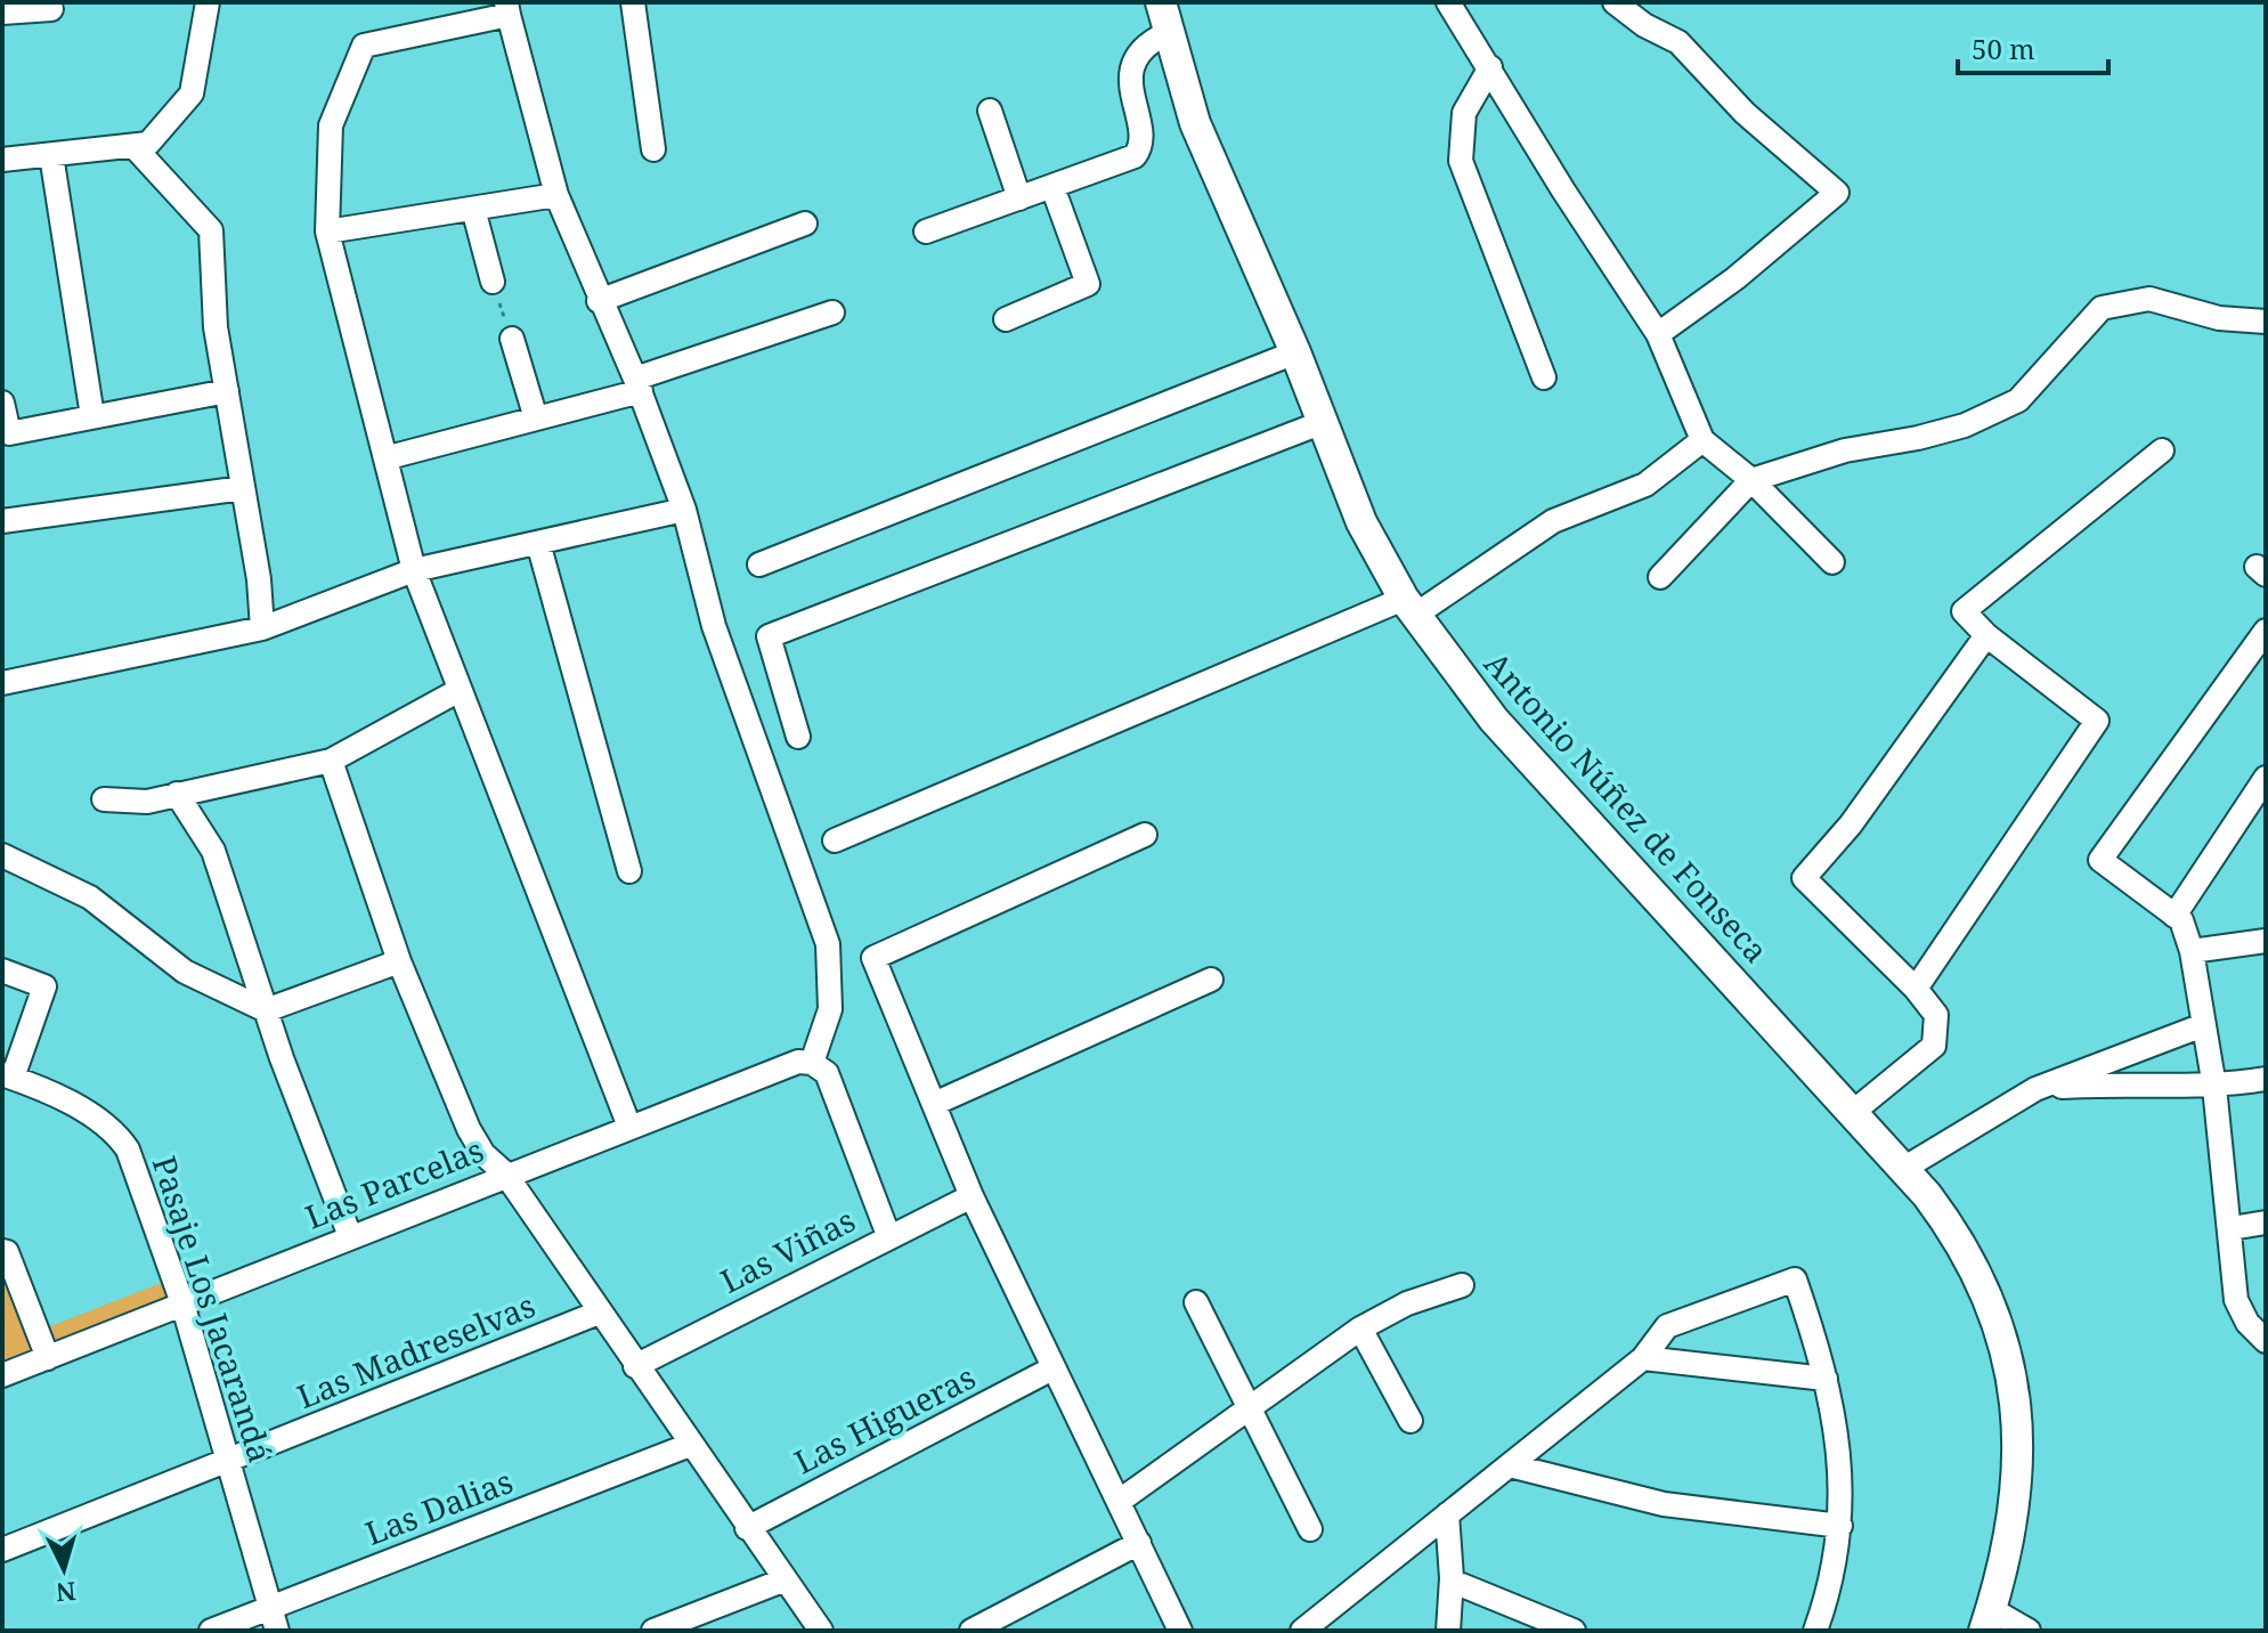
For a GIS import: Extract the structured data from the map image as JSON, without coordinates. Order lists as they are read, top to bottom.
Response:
{
  "streets": {
    "main road": ["Antonio Núñez de Fonseca"],
    "street": [
      "Las Parcelas",
      "Las Viñas",
      "Pasaje Los Jacarandá",
      "Las Madreselvas",
      "Las Higueras",
      "Las Dalias"
    ]
  },
  "crossings": [
    ["Las Parcelas", "Pasaje Los Jacarandá"],
    ["Pasaje Los Jacarandá", "Las Madreselvas"],
    ["Pasaje Los Jacarandá", "Las Dalias"]
  ],
  "scale_bar": "50 m",
  "north": "bottom"
}
